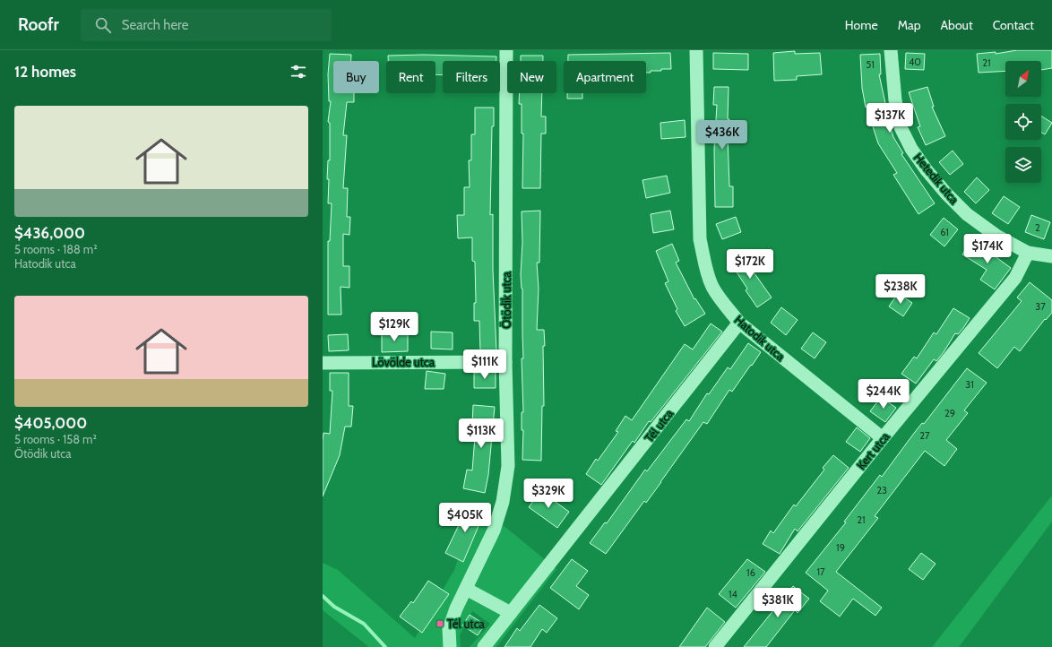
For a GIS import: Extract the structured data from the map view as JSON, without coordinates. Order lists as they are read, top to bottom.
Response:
{
  "streets": {
    "street": [
      "Hetedik utca",
      "Ötödik utca",
      "Hatodik utca",
      "Lövölde utca",
      "Tél utca",
      "Kert utca"
    ]
  },
  "crossings": [
    ["Hetedik utca", "Kert utca"],
    ["Ötödik utca", "Lövölde utca"],
    ["Hatodik utca", "Tél utca"],
    ["Hatodik utca", "Kert utca"]
  ],
  "places": {
    "transit": ["Tél utca"]
  },
  "house_numbers": [
    "40",
    "21",
    "51",
    "2",
    "61",
    "37",
    "31",
    "29",
    "27",
    "23",
    "21",
    "19",
    "17",
    "16",
    "14"
  ],
  "north": "top right",
  "page": {
    "header": "Roofr",
    "search": "Search here",
    "nav": [
      "Home",
      "Map",
      "About",
      "Contact"
    ],
    "heading": "12 homes",
    "chip": [
      "Buy",
      "Rent",
      "Filters",
      "New",
      "Apartment"
    ],
    "list": [
      {
        "name": "$436,000",
        "note": "5 rooms · 188 m² · Hatodik utca"
      },
      {
        "name": "$405,000",
        "note": "5 rooms · 158 m² · Ötödik utca"
      }
    ],
    "price": [
      "$137K",
      "$436K",
      "$174K",
      "$172K",
      "$238K",
      "$129K",
      "$111K",
      "$244K",
      "$113K",
      "$329K",
      "$405K",
      "$381K"
    ]
  }
}
